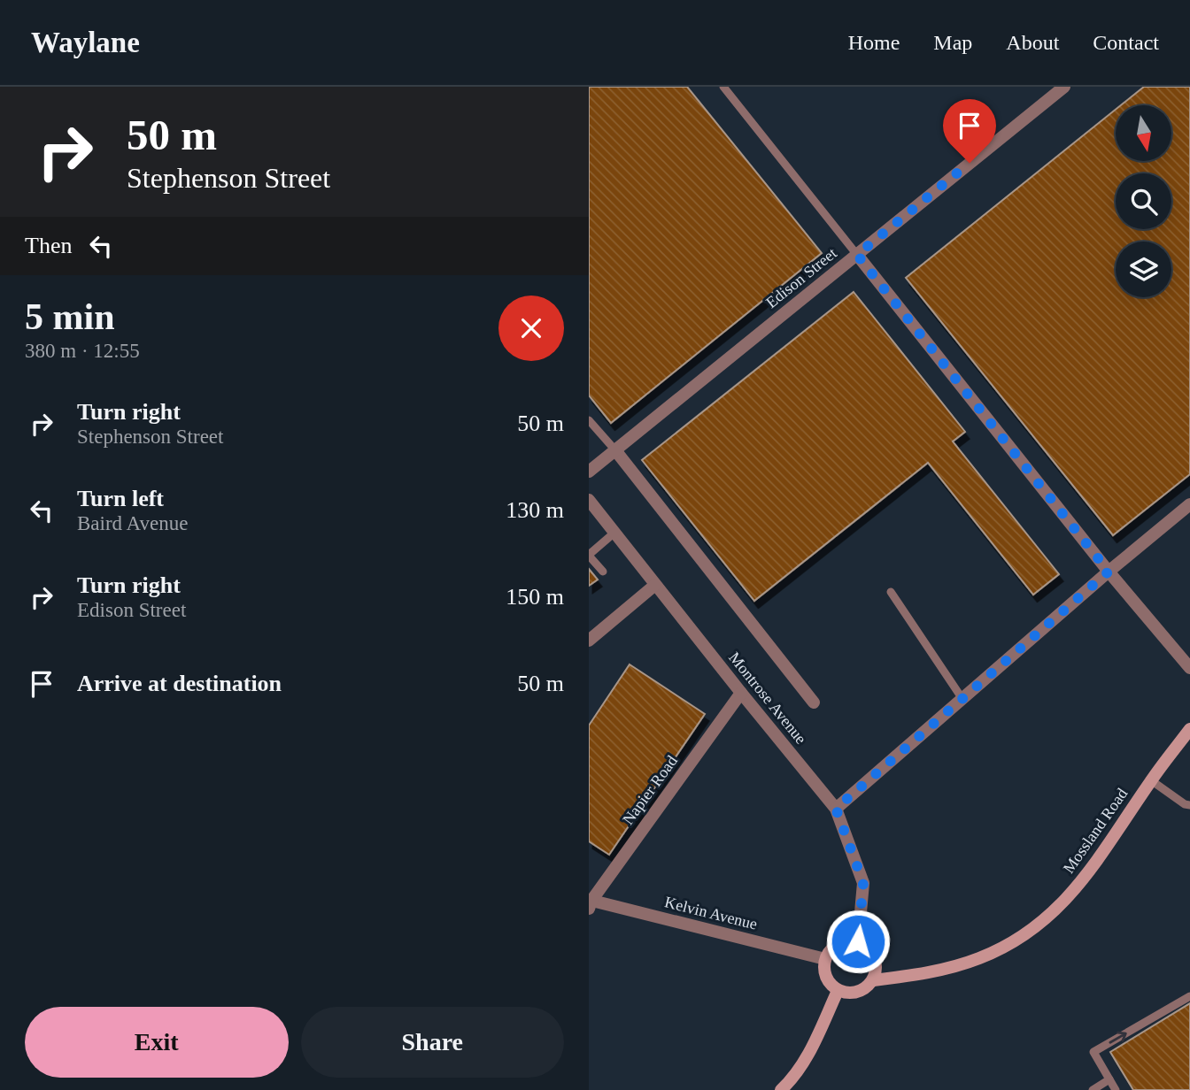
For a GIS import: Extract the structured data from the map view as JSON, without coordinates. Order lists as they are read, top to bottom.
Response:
{
  "streets": {
    "street": [
      "Edison Street",
      "Montrose Avenue",
      "Napier Road",
      "Mossland Road",
      "Kelvin Avenue"
    ]
  },
  "crossings": [
    ["Montrose Avenue", "Napier Road"],
    ["Montrose Avenue", "Mossland Road"],
    ["Montrose Avenue", "Kelvin Avenue"],
    ["Napier Road", "Kelvin Avenue"],
    ["Mossland Road", "Kelvin Avenue"]
  ],
  "north": "bottom",
  "page": {
    "header": "Waylane",
    "nav": [
      "Home",
      "Map",
      "About",
      "Contact"
    ],
    "turn": ["50 m", "Stephenson Street"],
    "then": "Then",
    "heading": ["5 min", "380 m · 12:55"],
    "list": [
      {
        "name": "Turn right",
        "note": "Stephenson Street",
        "value": "50 m"
      },
      {
        "name": "Turn left",
        "note": "Baird Avenue",
        "value": "130 m"
      },
      {
        "name": "Turn right",
        "note": "Edison Street",
        "value": "150 m"
      },
      {
        "name": "Arrive at destination",
        "value": "50 m"
      }
    ],
    "buttons": ["Exit", "Share"]
  }
}
